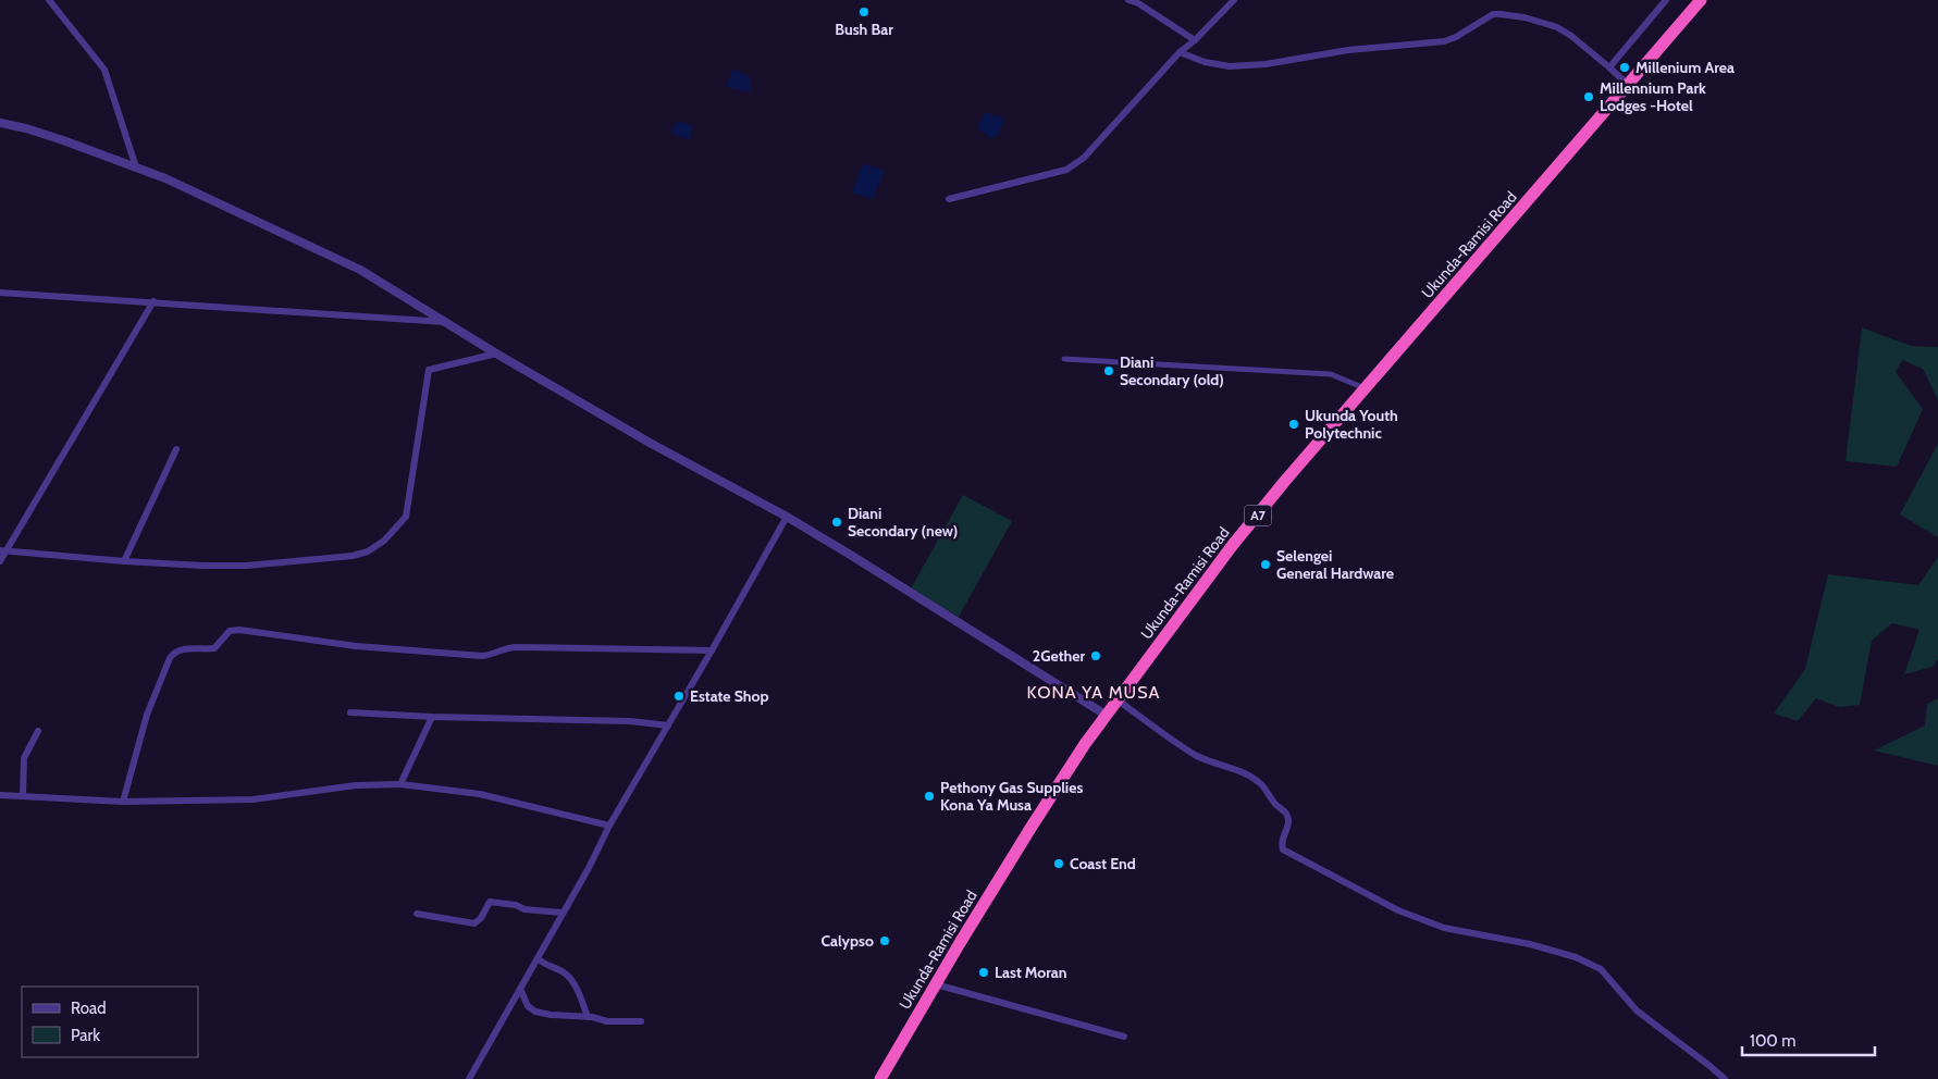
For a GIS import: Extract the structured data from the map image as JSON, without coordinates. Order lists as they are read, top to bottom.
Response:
{
  "streets": {
    "highway": ["Ukunda-Ramisi Road", "A7"]
  },
  "districts": ["KONA YA MUSA"],
  "places": [
    "Bush Bar",
    "Millenium Area",
    "Millennium Park Lodges -Hotel",
    "Diani Secondary (old)",
    "Ukunda Youth Polytechnic",
    "Diani Secondary (new)",
    "Selengei General Hardware",
    "2Gether",
    "Estate Shop",
    "Pethony Gas Supplies Kona Ya Musa",
    "Coast End",
    "Calypso",
    "Last Moran"
  ],
  "legend": ["Road", "Park"],
  "scale_bar": "100 m"
}
